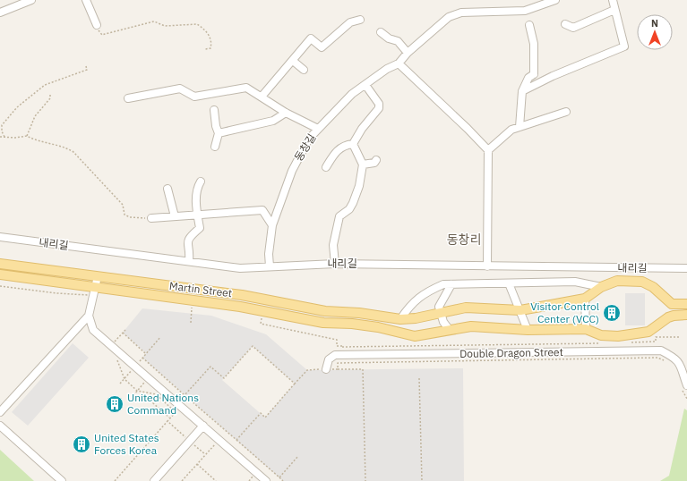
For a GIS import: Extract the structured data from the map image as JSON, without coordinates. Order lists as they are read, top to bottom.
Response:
{
  "streets": {
    "main road": ["Martin Street"],
    "street": ["동창길", "내리길", "Double Dragon Street"]
  },
  "crossings": [
    ["동창길", "내리길"]
  ],
  "districts": ["동창리"],
  "places": {
    "building": ["Visitor Control Center (VCC)", "United Nations Command", "United States Forces Korea"]
  },
  "north": "top"
}
